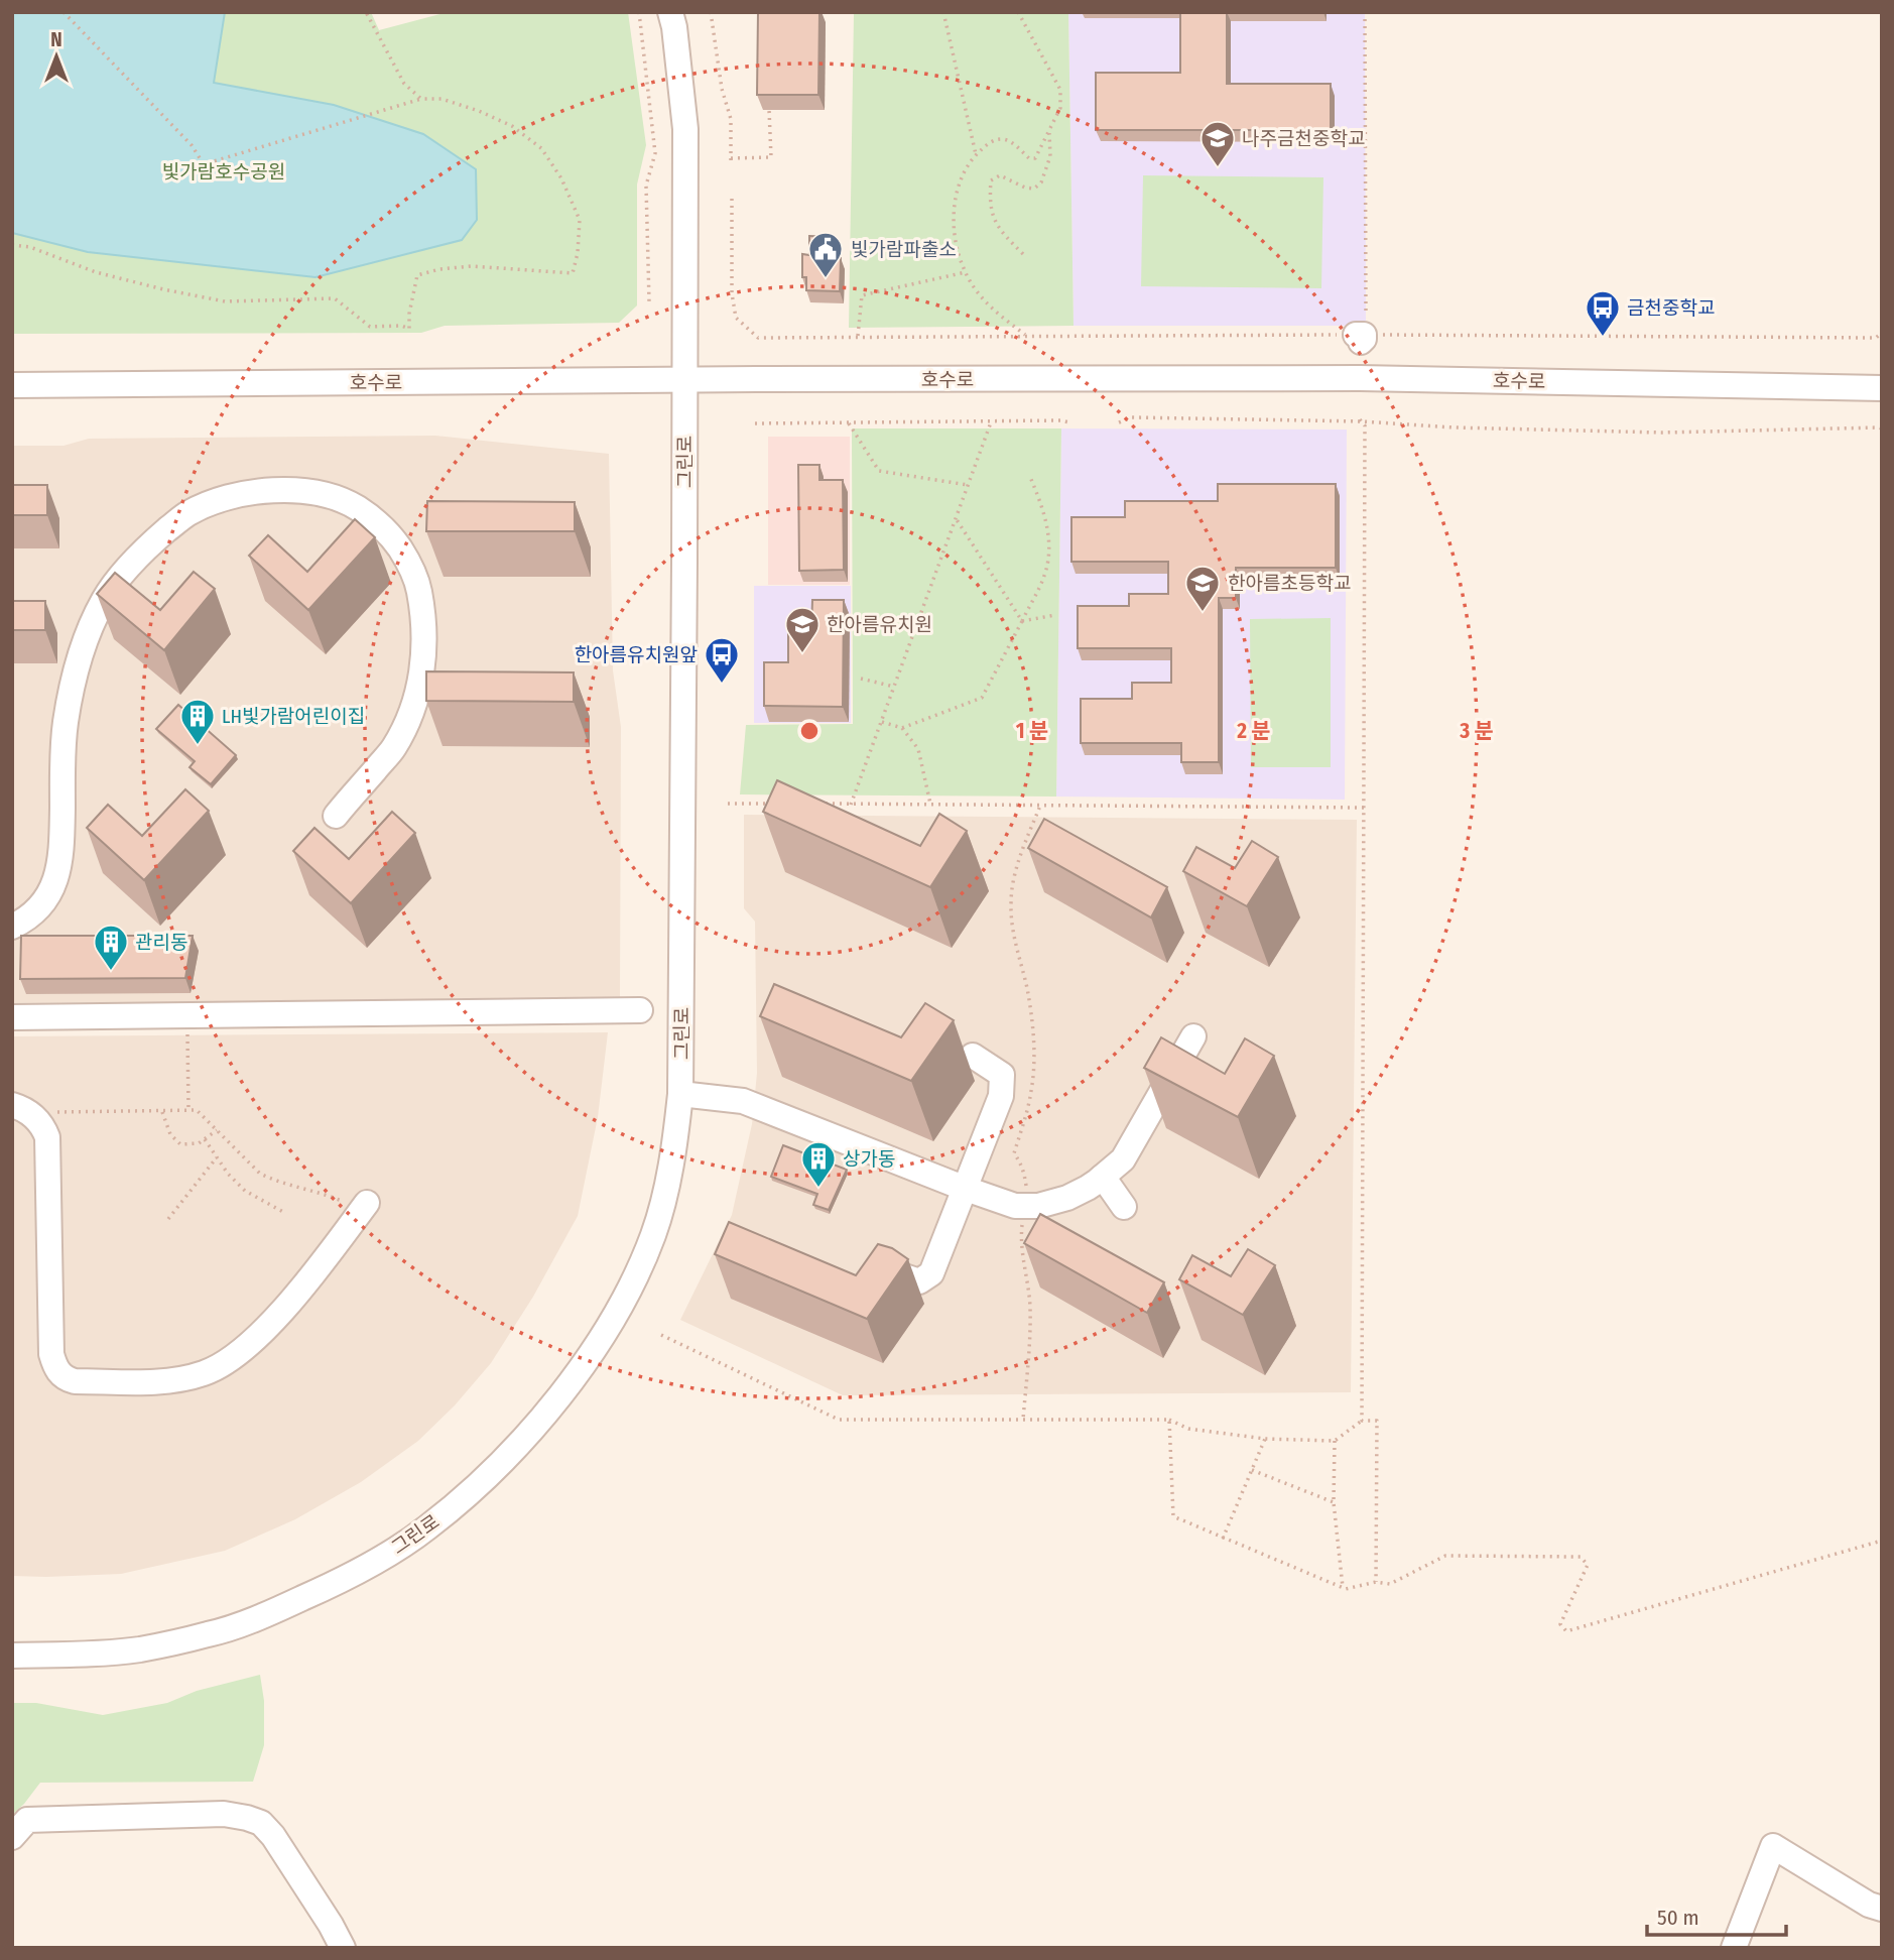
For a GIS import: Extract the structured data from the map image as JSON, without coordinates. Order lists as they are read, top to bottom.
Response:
{
  "streets": {
    "street": ["호수로", "그린로"]
  },
  "crossings": [
    ["호수로", "그린로"]
  ],
  "parks": ["빛가람호수공원"],
  "places": {
    "school or university": ["나주금천중학교", "한아름초등학교", "한아름유치원"],
    "public building": ["빛가람파출소"],
    "bus stop": ["금천중학교", "한아름유치원앞"],
    "building": ["LH빛가람어린이집", "관리동", "상가동"]
  },
  "scale_bar": "50 m",
  "north": "top",
  "rings": ["1 분", "2 분", "3 분"]
}
